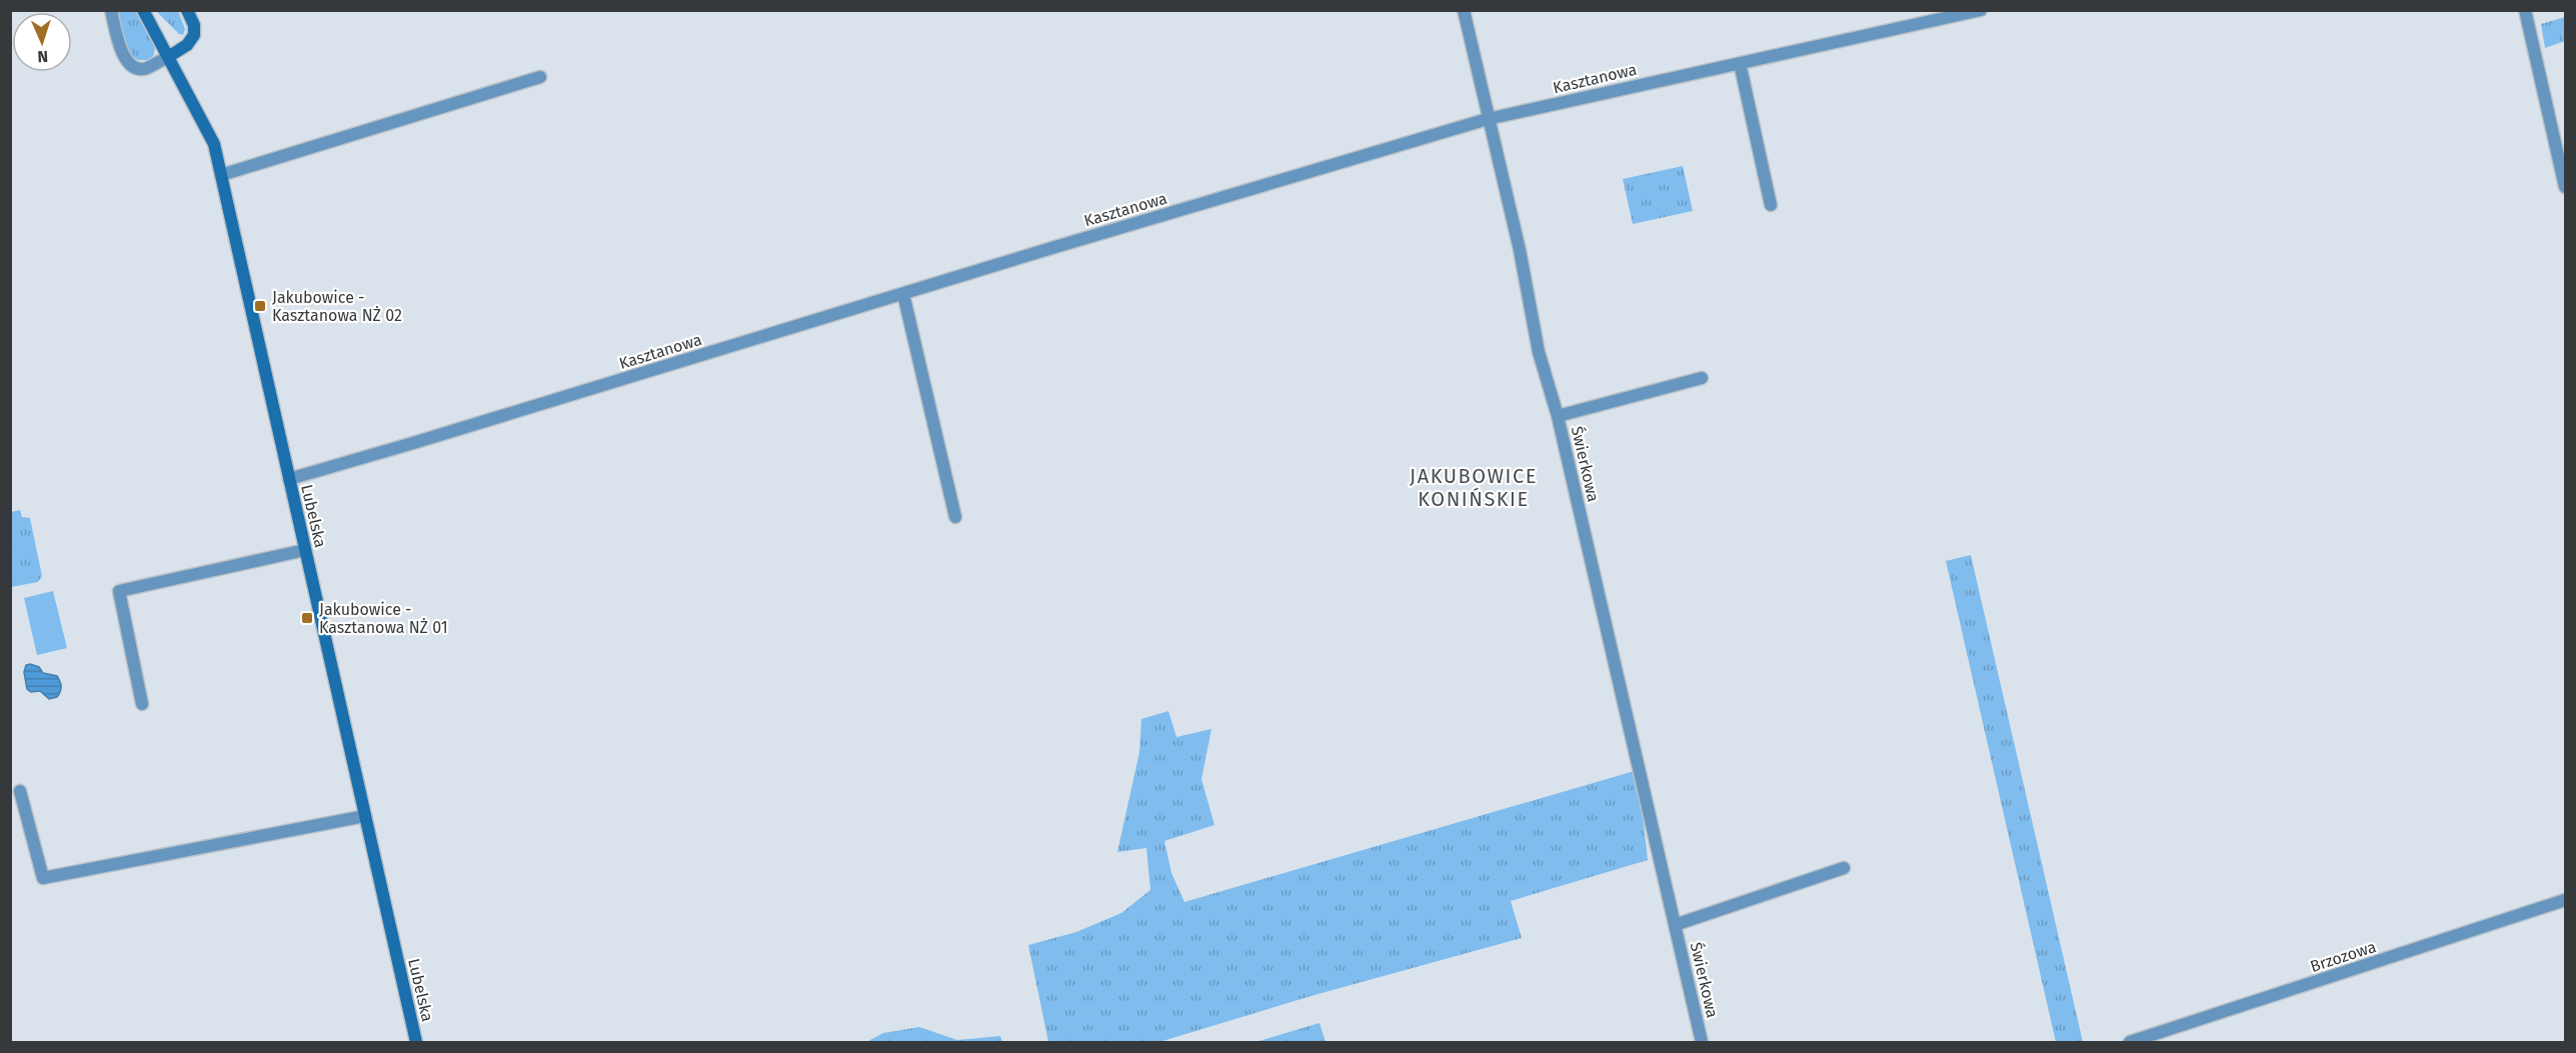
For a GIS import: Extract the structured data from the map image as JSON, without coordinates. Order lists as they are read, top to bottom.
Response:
{
  "streets": {
    "street": [
      "Kasztanowa",
      "Świerkowa",
      "Lubelska",
      "Brzozowa"
    ]
  },
  "crossings": [
    ["Kasztanowa", "Świerkowa"],
    ["Kasztanowa", "Lubelska"]
  ],
  "districts": ["JAKUBOWICE KONIŃSKIE"],
  "places": {
    "transit": ["Jakubowice - Kasztanowa NŻ 02", "Jakubowice - Kasztanowa NŻ 01"]
  },
  "north": "bottom"
}
